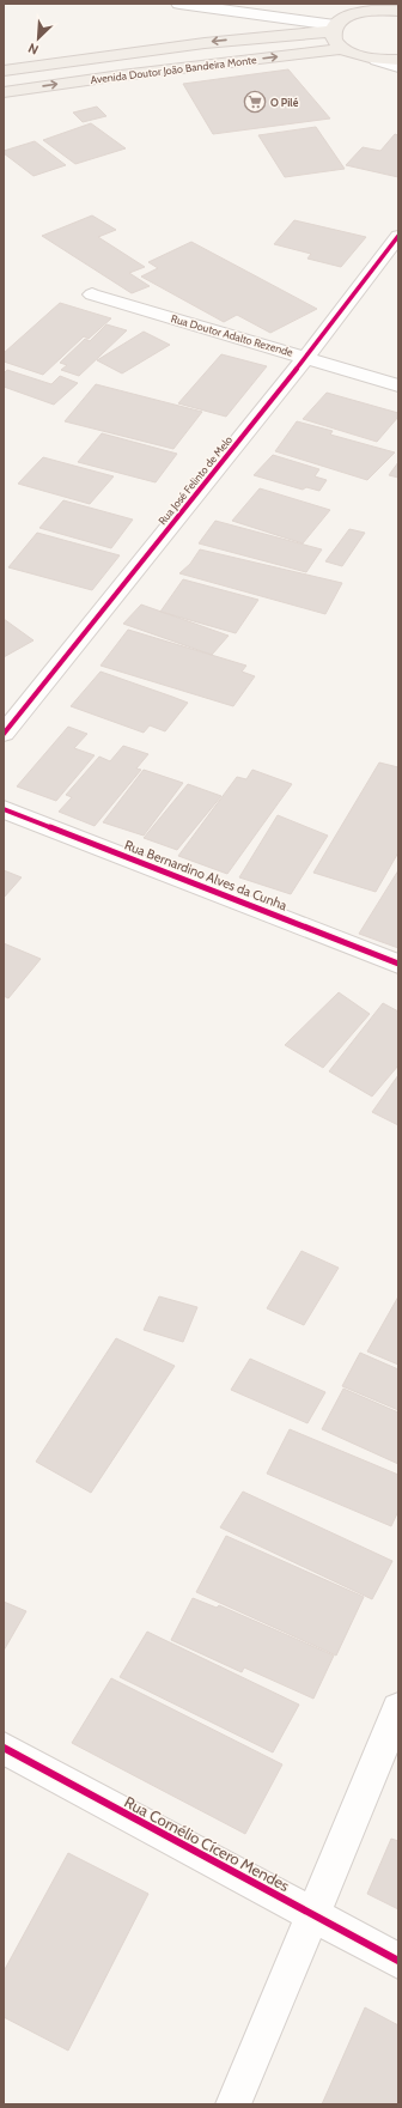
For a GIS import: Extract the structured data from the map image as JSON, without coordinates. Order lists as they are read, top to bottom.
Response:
{
  "streets": {
    "main road": ["Avenida Doutor João Bandeira Monte"],
    "street": [
      "Rua Doutor Adalto Rezende",
      "Rua José Felinto de Melo",
      "Rua Bernardino Alves da Cunha",
      "Rua Cornélio Cícero Mendes"
    ]
  },
  "crossings": [
    ["Rua Doutor Adalto Rezende", "Rua José Felinto de Melo"]
  ],
  "places": {
    "supermarket": ["O Pilé"]
  },
  "north": "bottom left"
}
